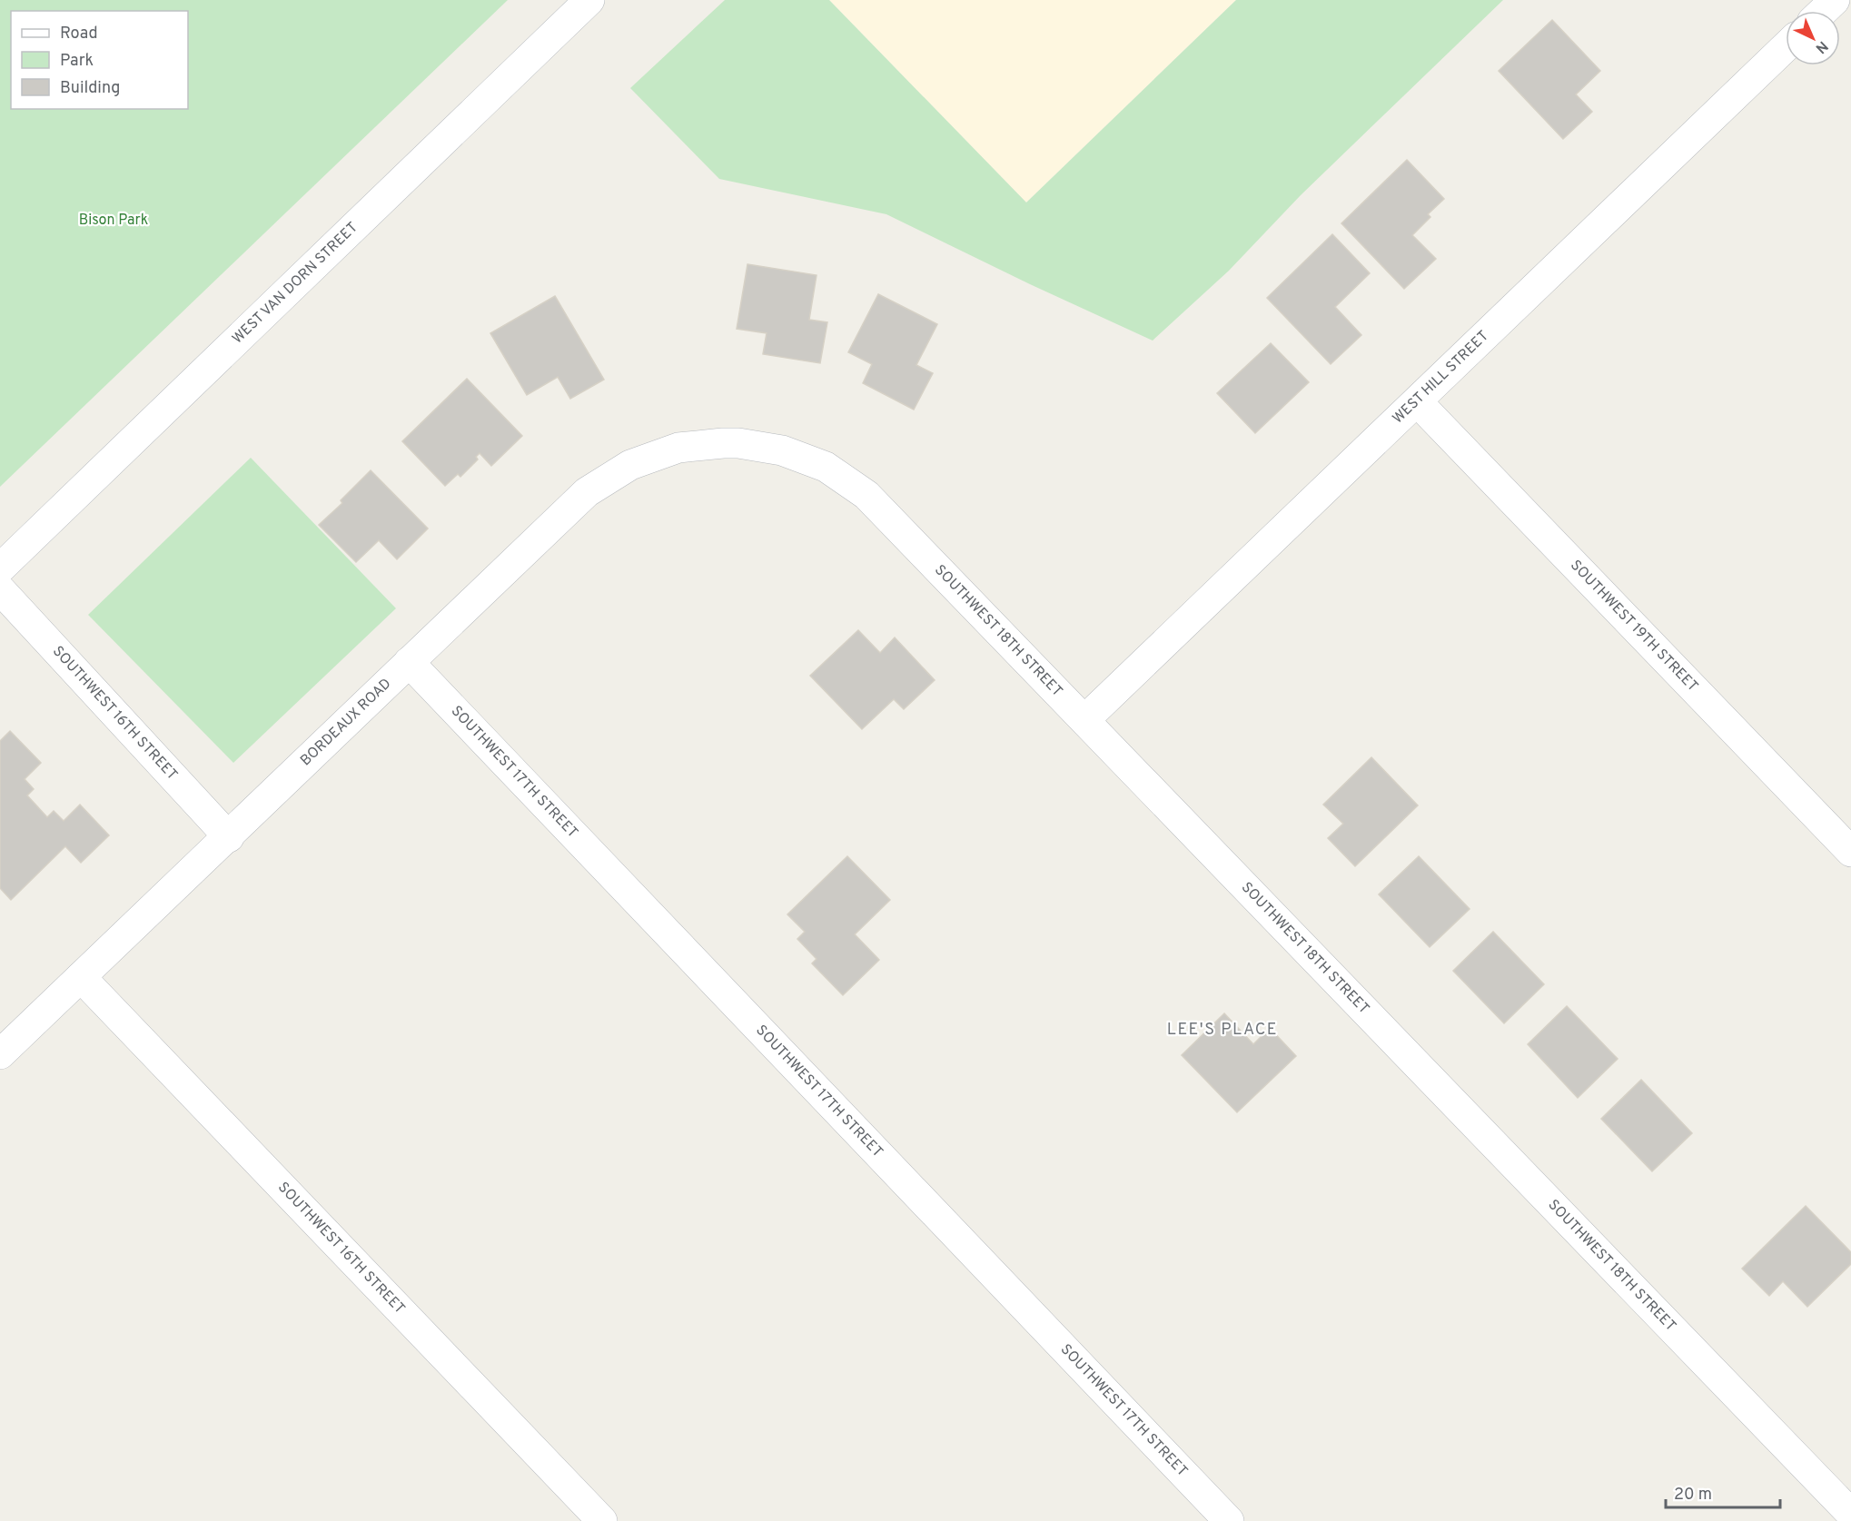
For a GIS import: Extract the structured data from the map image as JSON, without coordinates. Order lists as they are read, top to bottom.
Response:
{
  "streets": {
    "street": [
      "WEST VAN DORN STREET",
      "WEST HILL STREET",
      "SOUTHWEST 19TH STREET",
      "SOUTHWEST 18TH STREET",
      "SOUTHWEST 16TH STREET",
      "BORDEAUX ROAD",
      "SOUTHWEST 17TH STREET"
    ]
  },
  "crossings": [
    ["WEST HILL STREET", "SOUTHWEST 19TH STREET"],
    ["WEST HILL STREET", "SOUTHWEST 18TH STREET"],
    ["SOUTHWEST 18TH STREET", "BORDEAUX ROAD"],
    ["SOUTHWEST 16TH STREET", "BORDEAUX ROAD"],
    ["BORDEAUX ROAD", "SOUTHWEST 17TH STREET"]
  ],
  "districts": ["LEE'S PLACE"],
  "parks": ["Bison Park"],
  "legend": ["Road", "Park", "Building"],
  "scale_bar": "20 m",
  "north": "bottom right"
}
